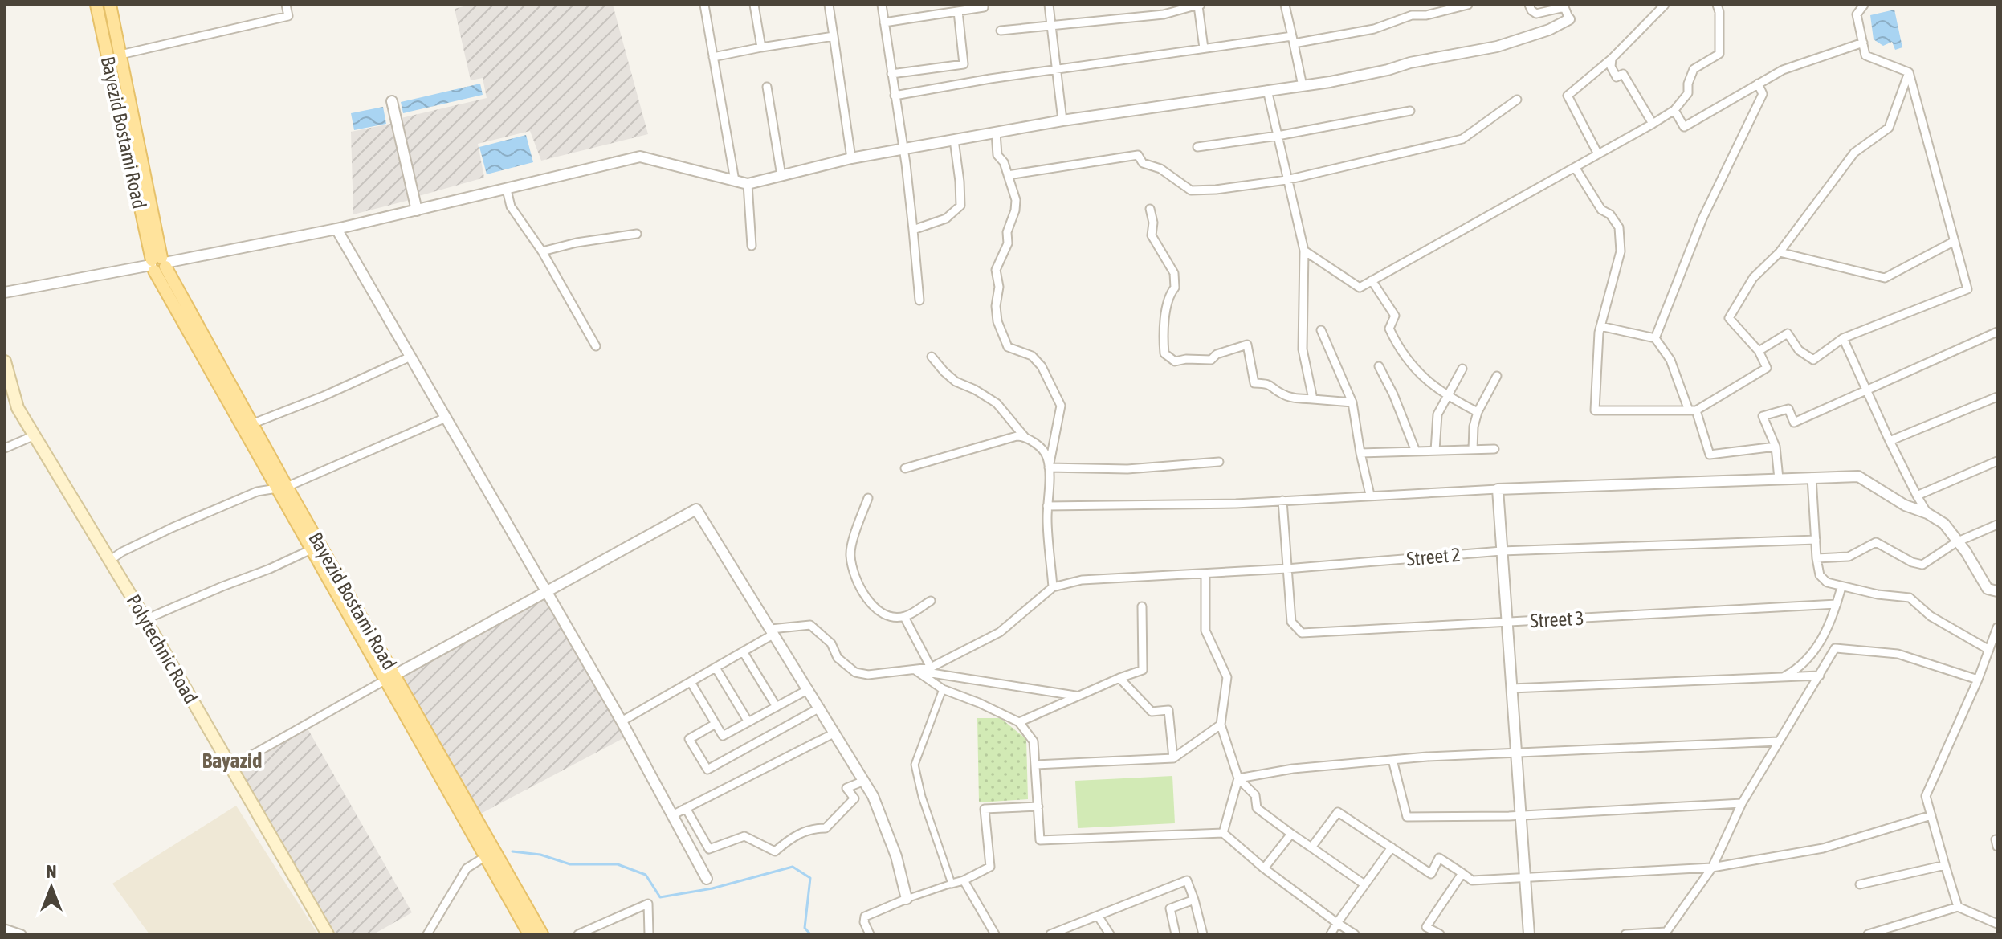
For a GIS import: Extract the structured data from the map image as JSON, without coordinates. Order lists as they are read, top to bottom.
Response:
{
  "streets": {
    "main road": ["Bayezid Bostami Road", "Polytechnic Road"],
    "street": ["Street 2", "Street 3"]
  },
  "crossings": [
    ["Street 2", "Street 3"]
  ],
  "districts": ["Bayazid"],
  "north": "top"
}
